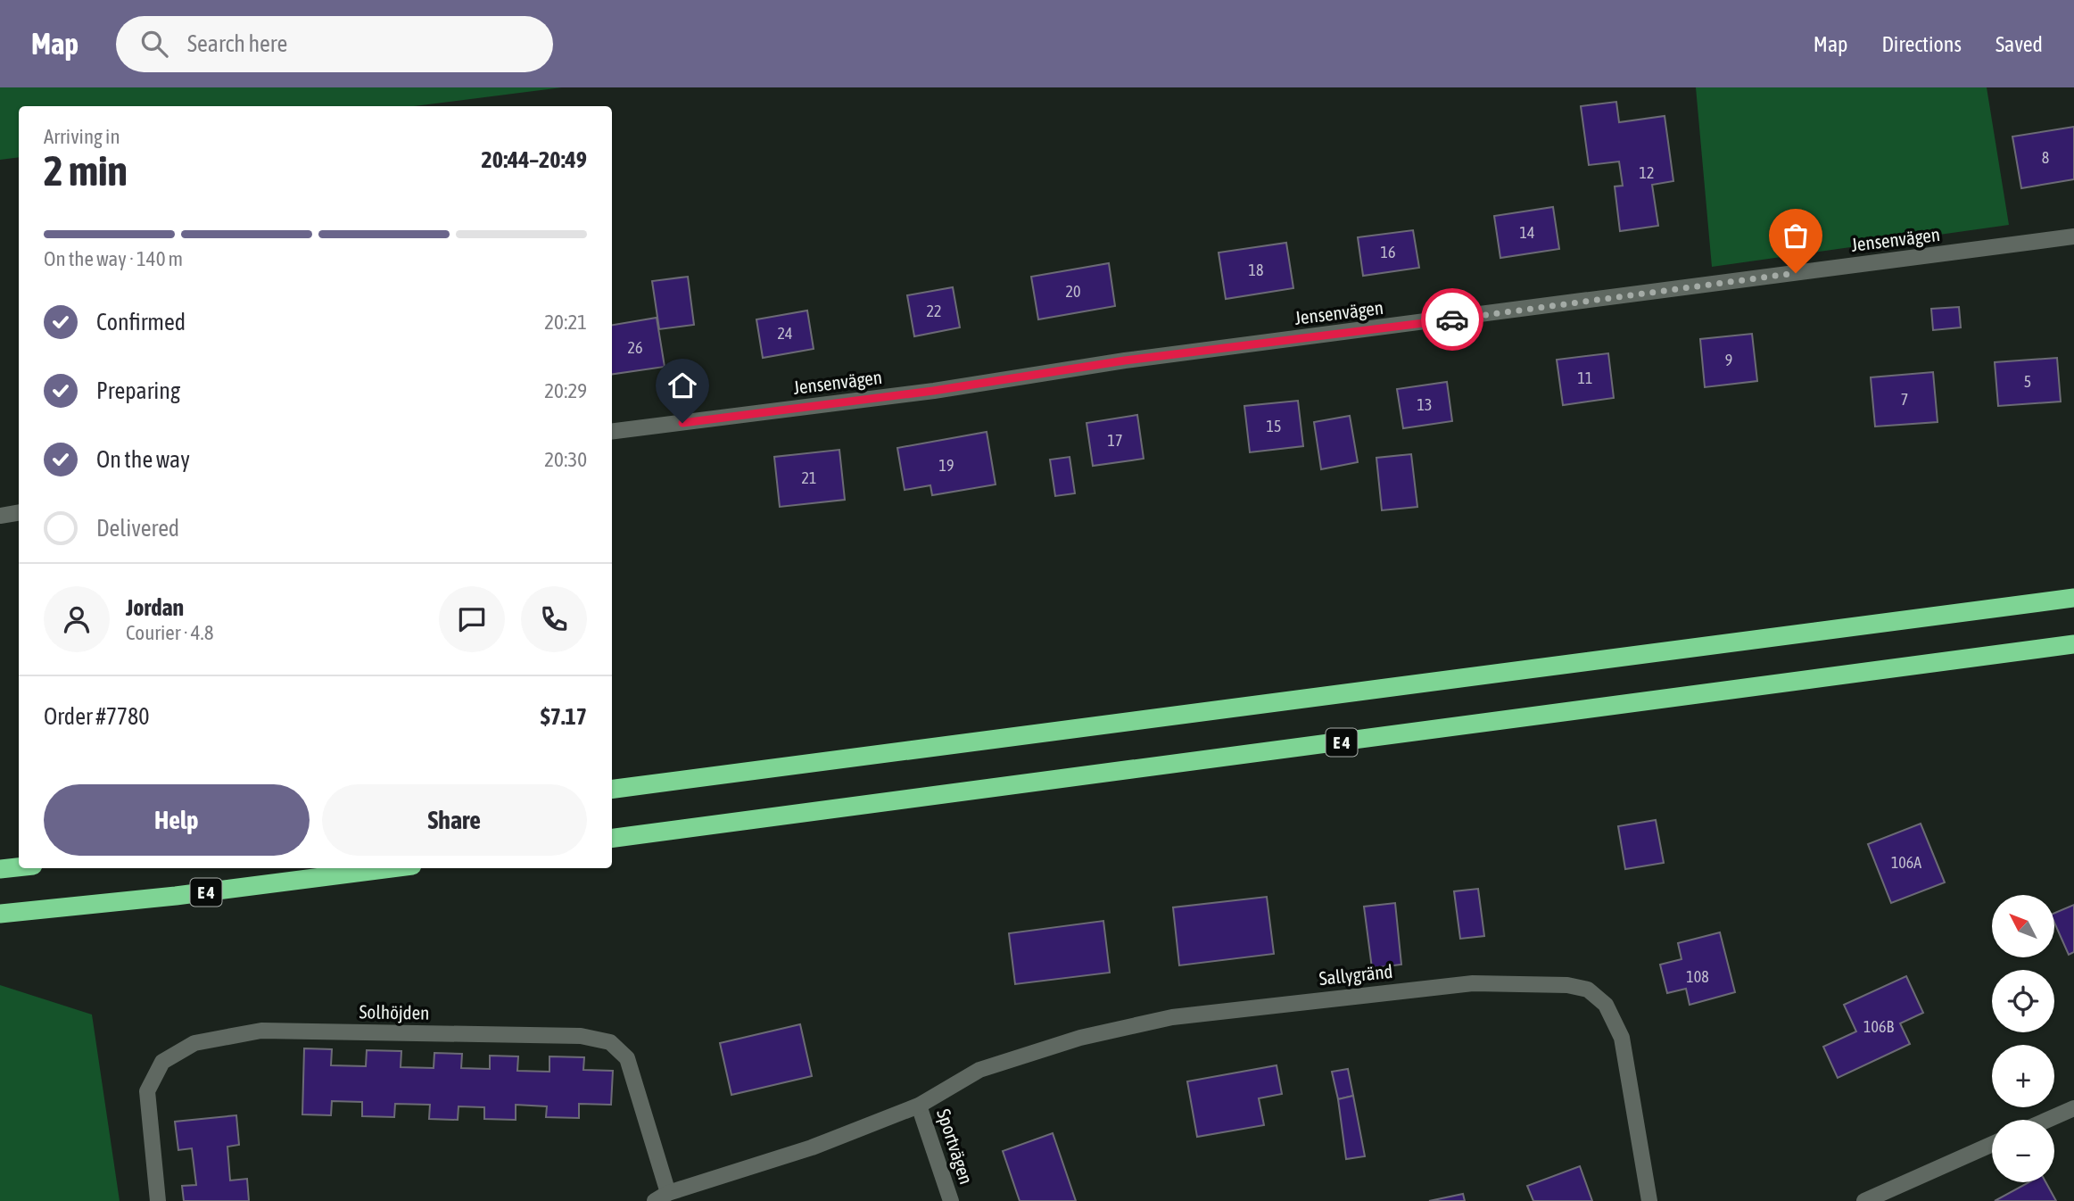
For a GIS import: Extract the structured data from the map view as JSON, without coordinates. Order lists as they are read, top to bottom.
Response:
{
  "streets": {
    "highway": ["E 4"],
    "street": [
      "Jensenvägen",
      "Sallygränd",
      "Solhöjden",
      "Sportvägen"
    ]
  },
  "crossings": [
    ["Sallygränd", "Solhöjden"],
    ["Sallygränd", "Sportvägen"],
    ["Solhöjden", "Sportvägen"]
  ],
  "house_numbers": [
    "8",
    "12",
    "14",
    "16",
    "18",
    "20",
    "22",
    "24",
    "26",
    "9",
    "11",
    "5",
    "7",
    "13",
    "15",
    "17",
    "19",
    "21",
    "106A",
    "108",
    "106B"
  ],
  "north": "top left",
  "page": {
    "header": "Map",
    "search": "Search here",
    "nav": ["Map", "Directions", "Saved"],
    "heading": ["2 min", "Arriving in", "20:44–20:49"],
    "panel": [
      "Jordan",
      "Courier · 4.8",
      "Order #7780",
      "$7.17"
    ],
    "bar": "On the way · 140 m",
    "list": [
      ["Confirmed", "20:21"],
      ["Preparing", "20:29"],
      ["On the way", "20:30"],
      "Delivered"
    ],
    "buttons": ["Help", "Share"],
    "map_buttons": ["+", "−"]
  }
}
